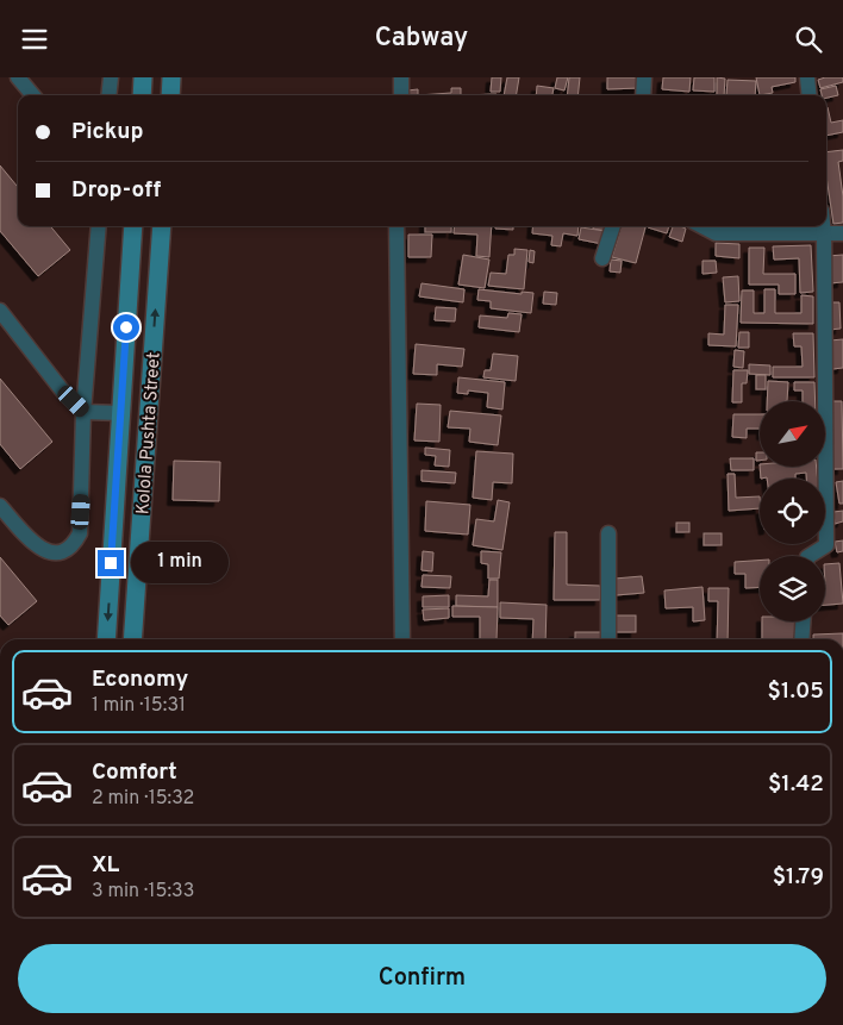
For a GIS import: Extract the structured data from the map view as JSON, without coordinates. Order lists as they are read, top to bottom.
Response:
{
  "streets": {
    "main road": ["Kolola Pushta Street"]
  },
  "north": "top right",
  "page": {
    "header": "Cabway",
    "banner": ["Pickup", "Drop-off"],
    "bubble": "1 min",
    "list": [
      {
        "name": "Economy",
        "note": "1 min · 15:31",
        "value": "$1.05"
      },
      {
        "name": "Comfort",
        "note": "2 min · 15:32",
        "value": "$1.42"
      },
      {
        "name": "XL",
        "note": "3 min · 15:33",
        "value": "$1.79"
      }
    ],
    "buttons": "Confirm"
  }
}
